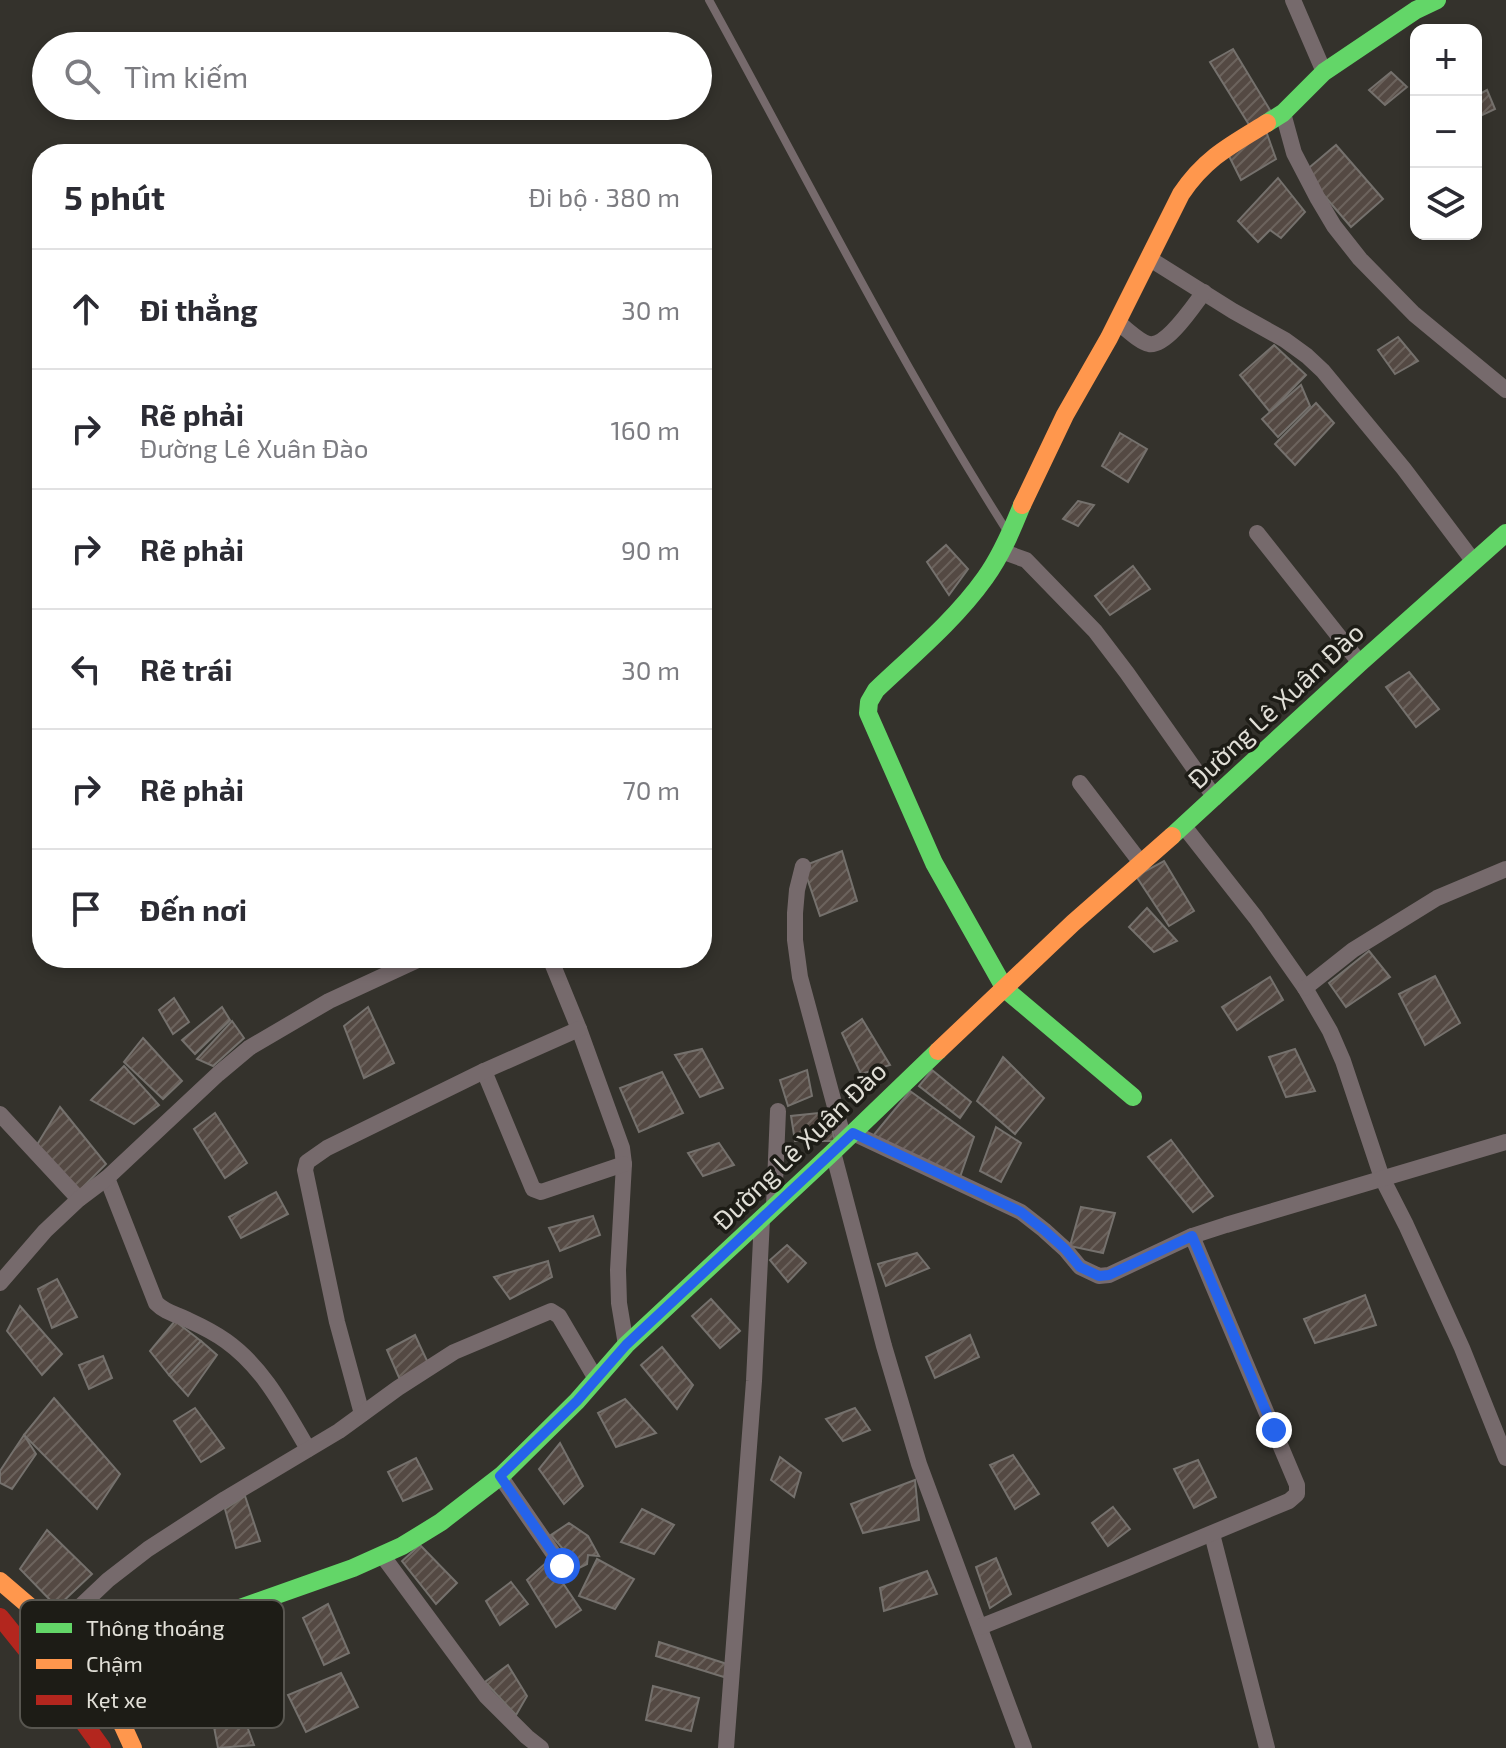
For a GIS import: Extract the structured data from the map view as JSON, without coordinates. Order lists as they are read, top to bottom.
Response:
{
  "streets": {
    "main road": ["Đường Lê Xuân Đào"]
  },
  "legend": ["Thông thoáng", "Chậm", "Kẹt xe"],
  "page": {
    "map_buttons": ["+", "−"],
    "search": "Tìm kiếm",
    "heading": ["5 phút", "Đi bộ · 380 m"],
    "list": [
      ["Đi thẳng", "30 m"],
      ["Rẽ phải", "Đường Lê Xuân Đào", "160 m"],
      ["Rẽ phải", "90 m"],
      ["Rẽ trái", "30 m"],
      ["Rẽ phải", "70 m"],
      "Đến nơi"
    ]
  }
}
